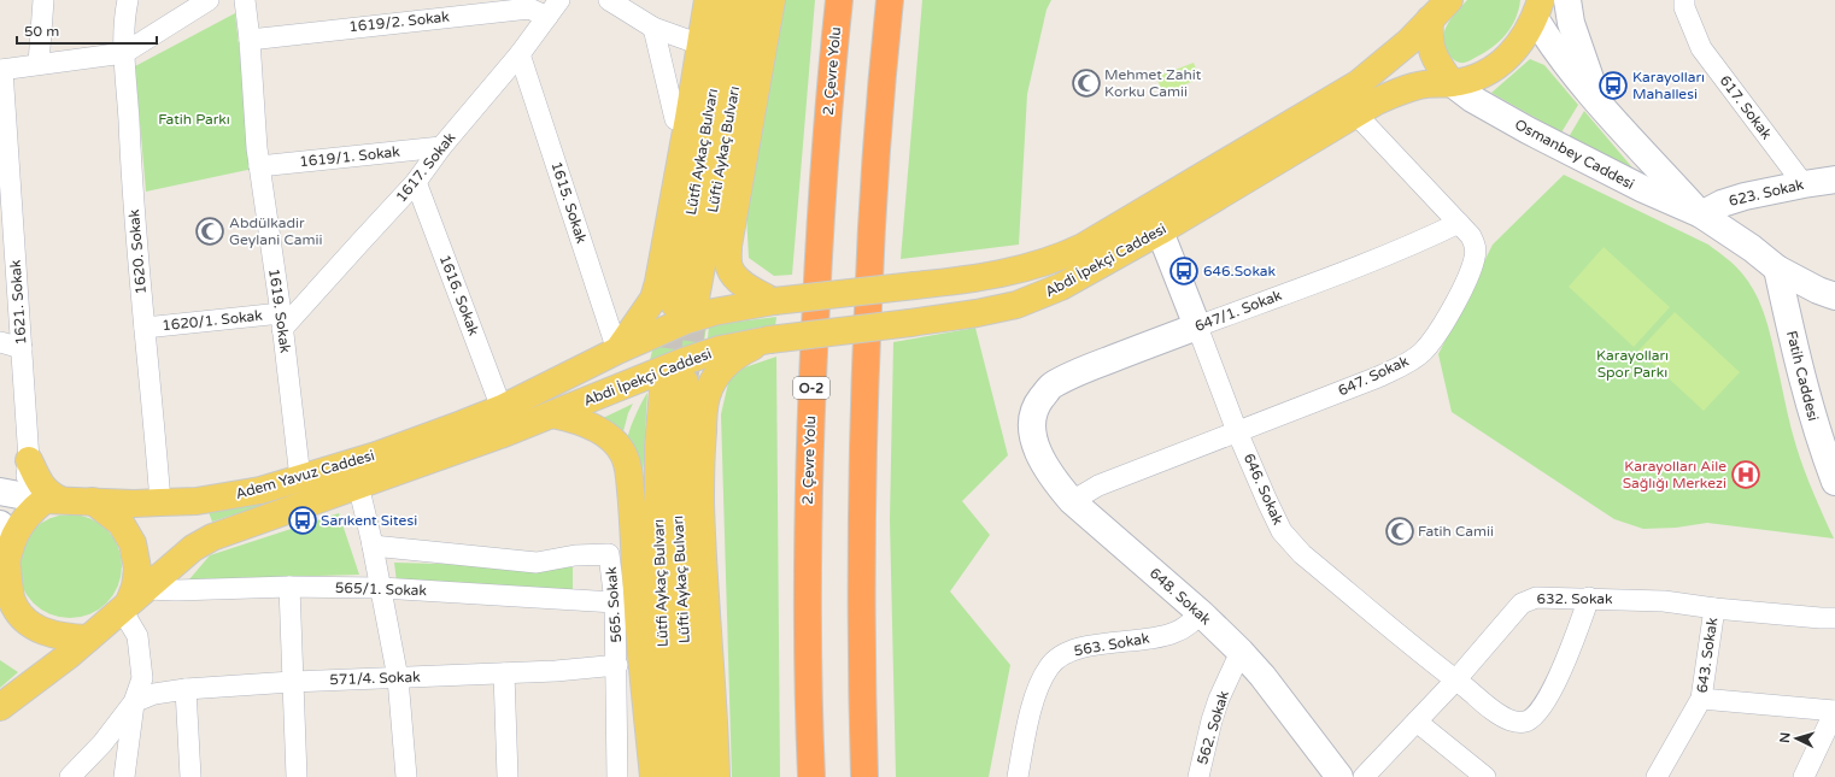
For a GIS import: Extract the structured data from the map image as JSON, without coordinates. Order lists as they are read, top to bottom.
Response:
{
  "streets": {
    "highway": ["2. Çevre Yolu", "O-2"],
    "main road": [
      "Lüfti Aykaç Bulvarı",
      "Lütfi Aykaç Bulvarı",
      "Osmanbey Caddesi",
      "623. Sokak",
      "Abdi İpekçi Caddesi",
      "647/1. Sokak",
      "Fatih Caddesi",
      "Adem Yavuz Caddesi",
      "646. Sokak",
      "648. Sokak"
    ],
    "street": [
      "1619/2. Sokak",
      "617. Sokak",
      "1619/1. Sokak",
      "1617. Sokak",
      "1615. Sokak",
      "1620. Sokak",
      "1616. Sokak",
      "1621. Sokak",
      "1619. Sokak",
      "1620/1. Sokak",
      "647. Sokak",
      "565/1. Sokak",
      "632. Sokak",
      "565. Sokak",
      "563. Sokak",
      "643. Sokak",
      "571/4. Sokak",
      "562. Sokak"
    ]
  },
  "crossings": [
    ["1619/2. Sokak", "1617. Sokak"],
    ["1619/2. Sokak", "1619. Sokak"],
    ["617. Sokak", "623. Sokak"],
    ["Lüfti Aykaç Bulvarı", "Lütfi Aykaç Bulvarı"],
    ["Osmanbey Caddesi", "623. Sokak"],
    ["Osmanbey Caddesi", "Abdi İpekçi Caddesi"],
    ["Osmanbey Caddesi", "Fatih Caddesi"],
    ["1619/1. Sokak", "1617. Sokak"],
    ["1619/1. Sokak", "1619. Sokak"],
    ["1617. Sokak", "1615. Sokak"],
    ["1617. Sokak", "1616. Sokak"],
    ["1617. Sokak", "1619. Sokak"],
    ["1617. Sokak", "1620/1. Sokak"],
    ["1615. Sokak", "Abdi İpekçi Caddesi"],
    ["1615. Sokak", "Adem Yavuz Caddesi"],
    ["1620. Sokak", "1620/1. Sokak"],
    ["1620. Sokak", "Adem Yavuz Caddesi"],
    ["Abdi İpekçi Caddesi", "647. Sokak"],
    ["Abdi İpekçi Caddesi", "Adem Yavuz Caddesi"],
    ["Abdi İpekçi Caddesi", "646. Sokak"],
    ["1616. Sokak", "Adem Yavuz Caddesi"],
    ["1621. Sokak", "Adem Yavuz Caddesi"],
    ["1621. Sokak", "565/1. Sokak"],
    ["1619. Sokak", "1620/1. Sokak"],
    ["1619. Sokak", "Adem Yavuz Caddesi"],
    ["647/1. Sokak", "647. Sokak"],
    ["647/1. Sokak", "646. Sokak"],
    ["647/1. Sokak", "648. Sokak"],
    ["647. Sokak", "646. Sokak"],
    ["647. Sokak", "648. Sokak"],
    ["Adem Yavuz Caddesi", "565/1. Sokak"],
    ["646. Sokak", "632. Sokak"],
    ["565/1. Sokak", "565. Sokak"],
    ["648. Sokak", "563. Sokak"],
    ["648. Sokak", "562. Sokak"],
    ["632. Sokak", "643. Sokak"],
    ["565. Sokak", "571/4. Sokak"]
  ],
  "parks": ["Fatih Parkı", "Karayolları Spor Parkı"],
  "places": {
    "mosque": ["Mehmet Zahit Korku Camii", "Abdülkadir Geylani Camii", "Fatih Camii"],
    "bus stop": ["Karayolları Mahallesi", "646.Sokak", "Sarıkent Sitesi"],
    "hospital": ["Karayolları Aile Sağlığı Merkezi"]
  },
  "scale_bar": "50 m",
  "north": "left"
}
